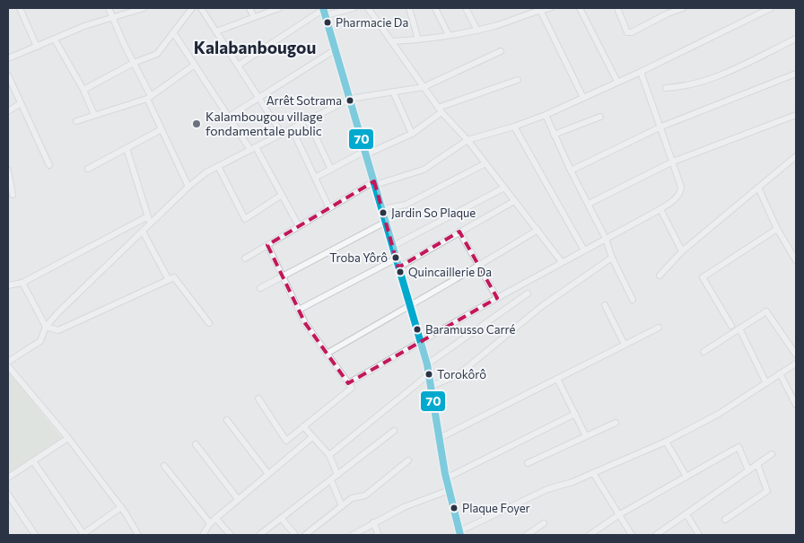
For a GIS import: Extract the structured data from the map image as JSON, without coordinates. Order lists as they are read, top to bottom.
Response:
{
  "districts": ["Kalabanbougou"],
  "places": [
    "Pharmacie Da",
    "Arrêt Sotrama",
    "Kalambougou village fondamentale public",
    "Jardin So Plaque",
    "Troba Yôrô",
    "Quincaillerie Da",
    "Baramusso Carré",
    "Torokôrô",
    "Plaque Foyer"
  ],
  "lines": ["transit line 70"]
}
